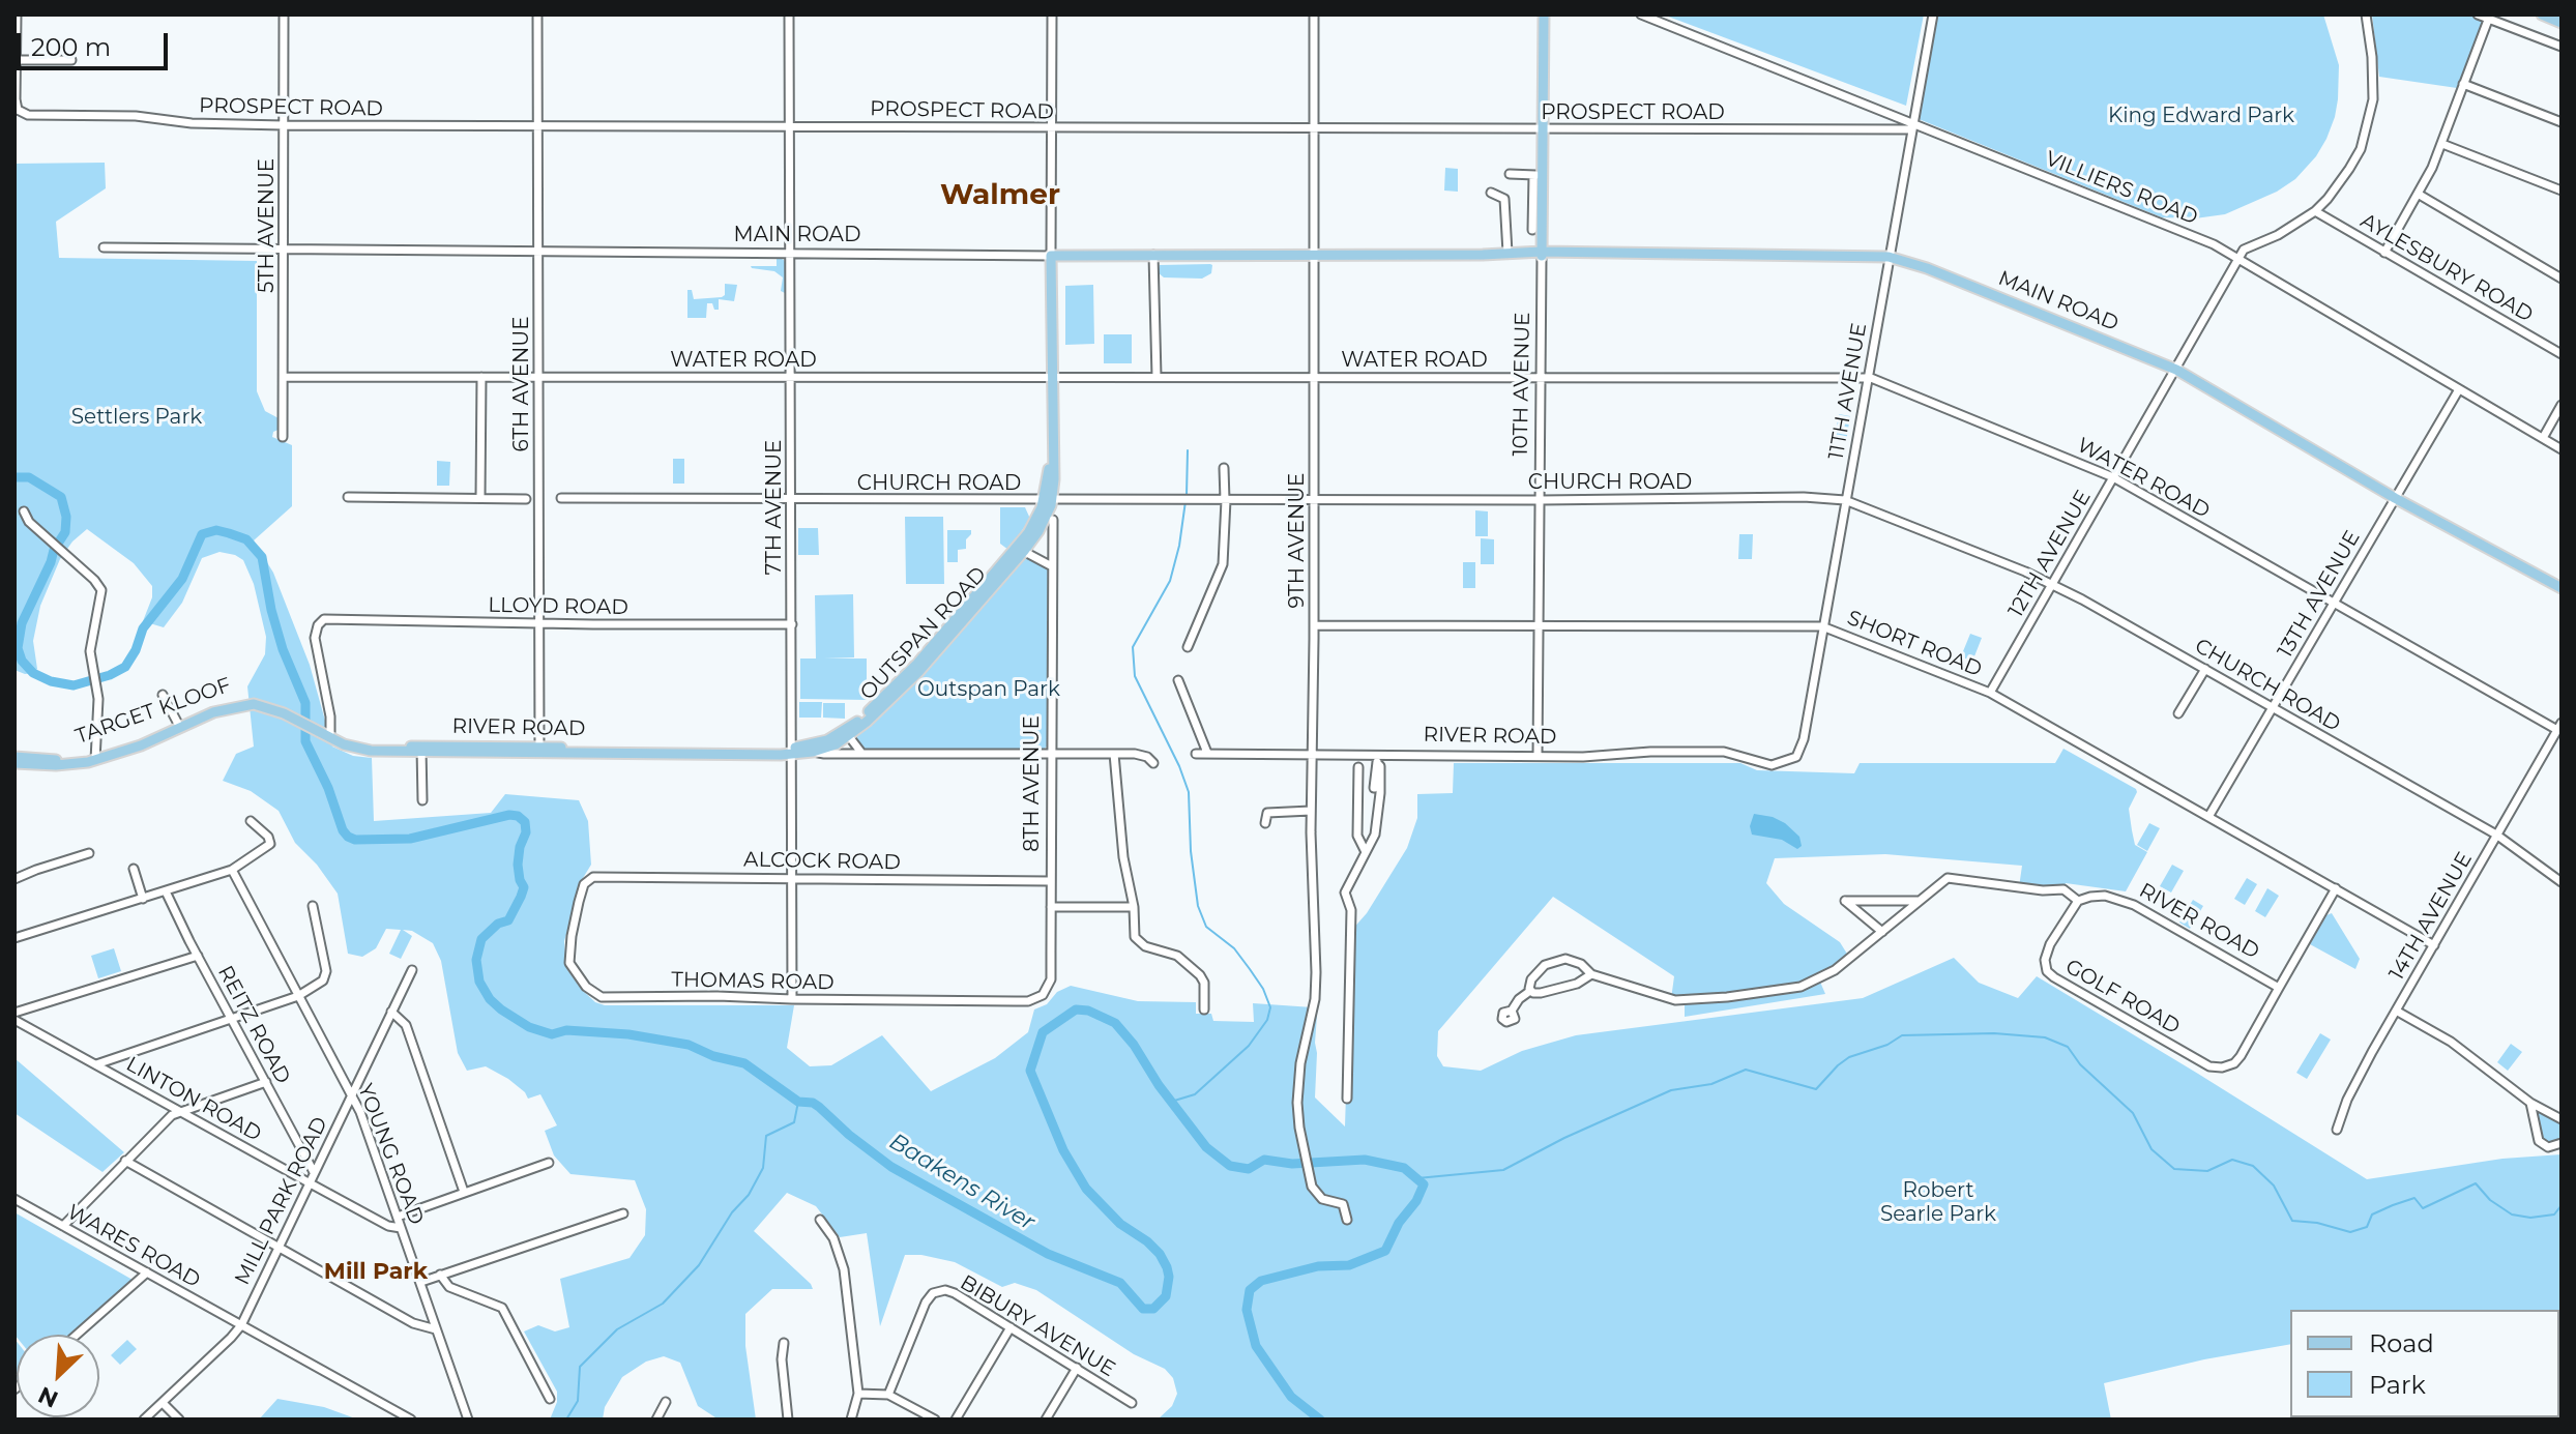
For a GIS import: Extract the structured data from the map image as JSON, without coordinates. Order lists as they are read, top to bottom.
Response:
{
  "streets": {
    "main road": [
      "MAIN ROAD",
      "10TH AVENUE",
      "OUTSPAN ROAD",
      "TARGET KLOOF",
      "RIVER ROAD"
    ],
    "street": [
      "PROSPECT ROAD",
      "VILLIERS ROAD",
      "5TH AVENUE",
      "AYLESBURY ROAD",
      "WATER ROAD",
      "6TH AVENUE",
      "11TH AVENUE",
      "CHURCH ROAD",
      "7TH AVENUE",
      "9TH AVENUE",
      "12TH AVENUE",
      "13TH AVENUE",
      "LLOYD ROAD",
      "SHORT ROAD",
      "8TH AVENUE",
      "ALCOCK ROAD",
      "14TH AVENUE",
      "THOMAS ROAD",
      "GOLF ROAD",
      "REITZ ROAD",
      "LINTON ROAD",
      "YOUNG ROAD",
      "MILL PARK ROAD",
      "WARES ROAD",
      "BIBURY AVENUE"
    ]
  },
  "crossings": [
    ["PROSPECT ROAD", "VILLIERS ROAD"],
    ["PROSPECT ROAD", "5TH AVENUE"],
    ["PROSPECT ROAD", "6TH AVENUE"],
    ["PROSPECT ROAD", "10TH AVENUE"],
    ["PROSPECT ROAD", "11TH AVENUE"],
    ["PROSPECT ROAD", "7TH AVENUE"],
    ["PROSPECT ROAD", "9TH AVENUE"],
    ["VILLIERS ROAD", "11TH AVENUE"],
    ["VILLIERS ROAD", "12TH AVENUE"],
    ["VILLIERS ROAD", "13TH AVENUE"],
    ["5TH AVENUE", "MAIN ROAD"],
    ["5TH AVENUE", "WATER ROAD"],
    ["MAIN ROAD", "6TH AVENUE"],
    ["MAIN ROAD", "10TH AVENUE"],
    ["MAIN ROAD", "11TH AVENUE"],
    ["MAIN ROAD", "7TH AVENUE"],
    ["MAIN ROAD", "9TH AVENUE"],
    ["MAIN ROAD", "12TH AVENUE"],
    ["MAIN ROAD", "13TH AVENUE"],
    ["WATER ROAD", "6TH AVENUE"],
    ["WATER ROAD", "10TH AVENUE"],
    ["WATER ROAD", "11TH AVENUE"],
    ["WATER ROAD", "7TH AVENUE"],
    ["WATER ROAD", "9TH AVENUE"],
    ["WATER ROAD", "12TH AVENUE"],
    ["WATER ROAD", "13TH AVENUE"],
    ["WATER ROAD", "14TH AVENUE"],
    ["6TH AVENUE", "LLOYD ROAD"],
    ["6TH AVENUE", "RIVER ROAD"],
    ["10TH AVENUE", "CHURCH ROAD"],
    ["10TH AVENUE", "SHORT ROAD"],
    ["10TH AVENUE", "RIVER ROAD"],
    ["11TH AVENUE", "CHURCH ROAD"],
    ["11TH AVENUE", "SHORT ROAD"],
    ["11TH AVENUE", "RIVER ROAD"],
    ["CHURCH ROAD", "7TH AVENUE"],
    ["CHURCH ROAD", "9TH AVENUE"],
    ["CHURCH ROAD", "12TH AVENUE"],
    ["CHURCH ROAD", "13TH AVENUE"],
    ["CHURCH ROAD", "OUTSPAN ROAD"],
    ["CHURCH ROAD", "14TH AVENUE"],
    ["7TH AVENUE", "LLOYD ROAD"],
    ["7TH AVENUE", "OUTSPAN ROAD"],
    ["7TH AVENUE", "RIVER ROAD"],
    ["7TH AVENUE", "ALCOCK ROAD"],
    ["7TH AVENUE", "THOMAS ROAD"],
    ["9TH AVENUE", "SHORT ROAD"],
    ["9TH AVENUE", "RIVER ROAD"],
    ["12TH AVENUE", "SHORT ROAD"],
    ["13TH AVENUE", "SHORT ROAD"],
    ["LLOYD ROAD", "RIVER ROAD"],
    ["OUTSPAN ROAD", "RIVER ROAD"],
    ["SHORT ROAD", "14TH AVENUE"],
    ["TARGET KLOOF", "RIVER ROAD"],
    ["RIVER ROAD", "GOLF ROAD"],
    ["8TH AVENUE", "ALCOCK ROAD"],
    ["8TH AVENUE", "THOMAS ROAD"],
    ["ALCOCK ROAD", "THOMAS ROAD"],
    ["REITZ ROAD", "MILL PARK ROAD"],
    ["LINTON ROAD", "YOUNG ROAD"],
    ["LINTON ROAD", "MILL PARK ROAD"],
    ["YOUNG ROAD", "MILL PARK ROAD"],
    ["MILL PARK ROAD", "WARES ROAD"]
  ],
  "districts": ["Walmer", "Mill Park"],
  "water": ["Baakens River"],
  "parks": [
    "King Edward Park",
    "Settlers Park",
    "Outspan Park",
    "Robert Searle Park"
  ],
  "legend": ["Road", "Park"],
  "scale_bar": "200 m",
  "north": "bottom left"
}
